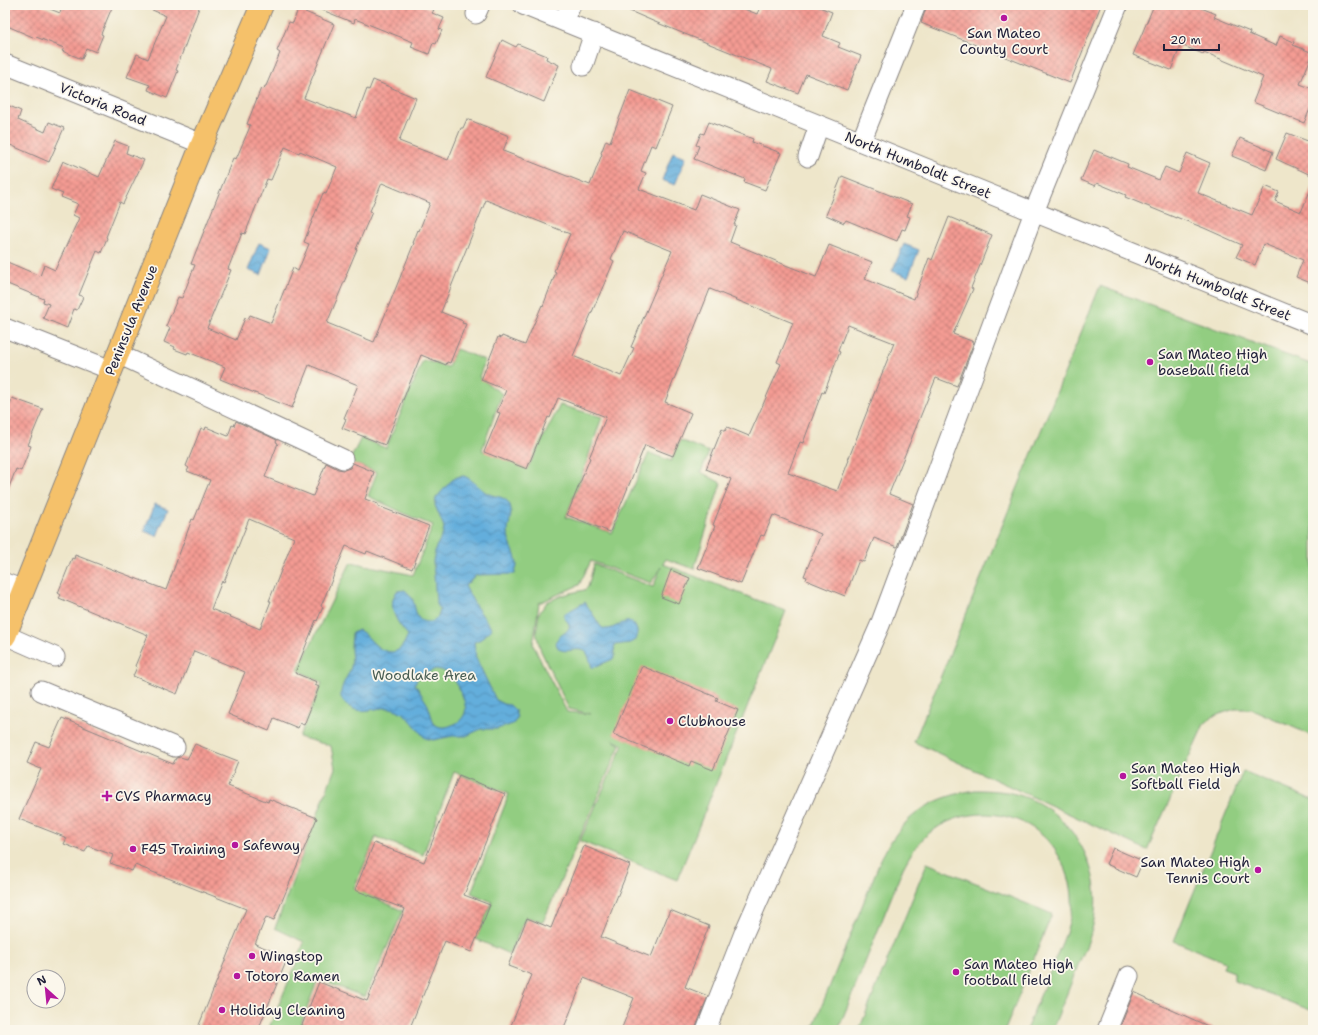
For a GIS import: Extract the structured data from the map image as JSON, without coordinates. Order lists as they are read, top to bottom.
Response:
{
  "streets": {
    "main road": ["Peninsula Avenue"],
    "street": ["Victoria Road", "North Humboldt Street"]
  },
  "crossings": [
    ["Victoria Road", "Peninsula Avenue"]
  ],
  "parks": ["Woodlake Area"],
  "places": {
    "other": [
      "San Mateo County Court",
      "San Mateo High baseball field",
      "Clubhouse",
      "San Mateo High Softball Field",
      "Safeway",
      "F45 Training",
      "San Mateo High Tennis Court",
      "Wingstop",
      "San Mateo High football field",
      "Totoro Ramen",
      "Holiday Cleaning"
    ],
    "health": ["CVS Pharmacy"]
  },
  "scale_bar": "20 m",
  "north": "top left"
}
